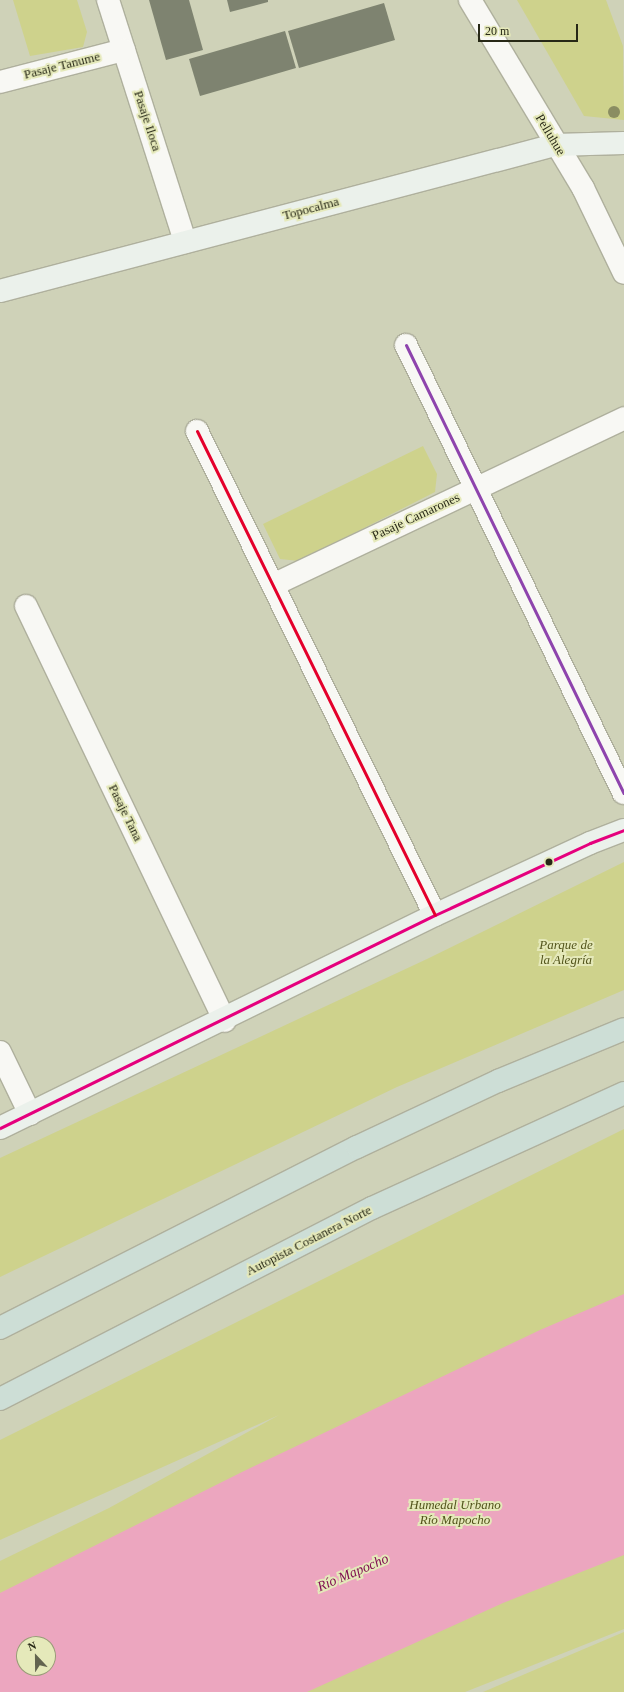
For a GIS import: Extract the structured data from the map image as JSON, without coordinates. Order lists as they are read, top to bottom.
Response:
{
  "streets": {
    "highway": ["Autopista Costanera Norte"],
    "street": [
      "Pasaje Tanume",
      "Pasaje Iloca",
      "Pelluhue",
      "Topocalma",
      "Pasaje Camarones",
      "Pasaje Tana"
    ]
  },
  "crossings": [
    ["Pasaje Tanume", "Pasaje Iloca"],
    ["Pasaje Iloca", "Topocalma"],
    ["Pelluhue", "Topocalma"]
  ],
  "water": ["Río Mapocho"],
  "parks": ["Parque de la Alegría", "Humedal Urbano Río Mapocho"],
  "scale_bar": "20 m",
  "north": "top"
}
